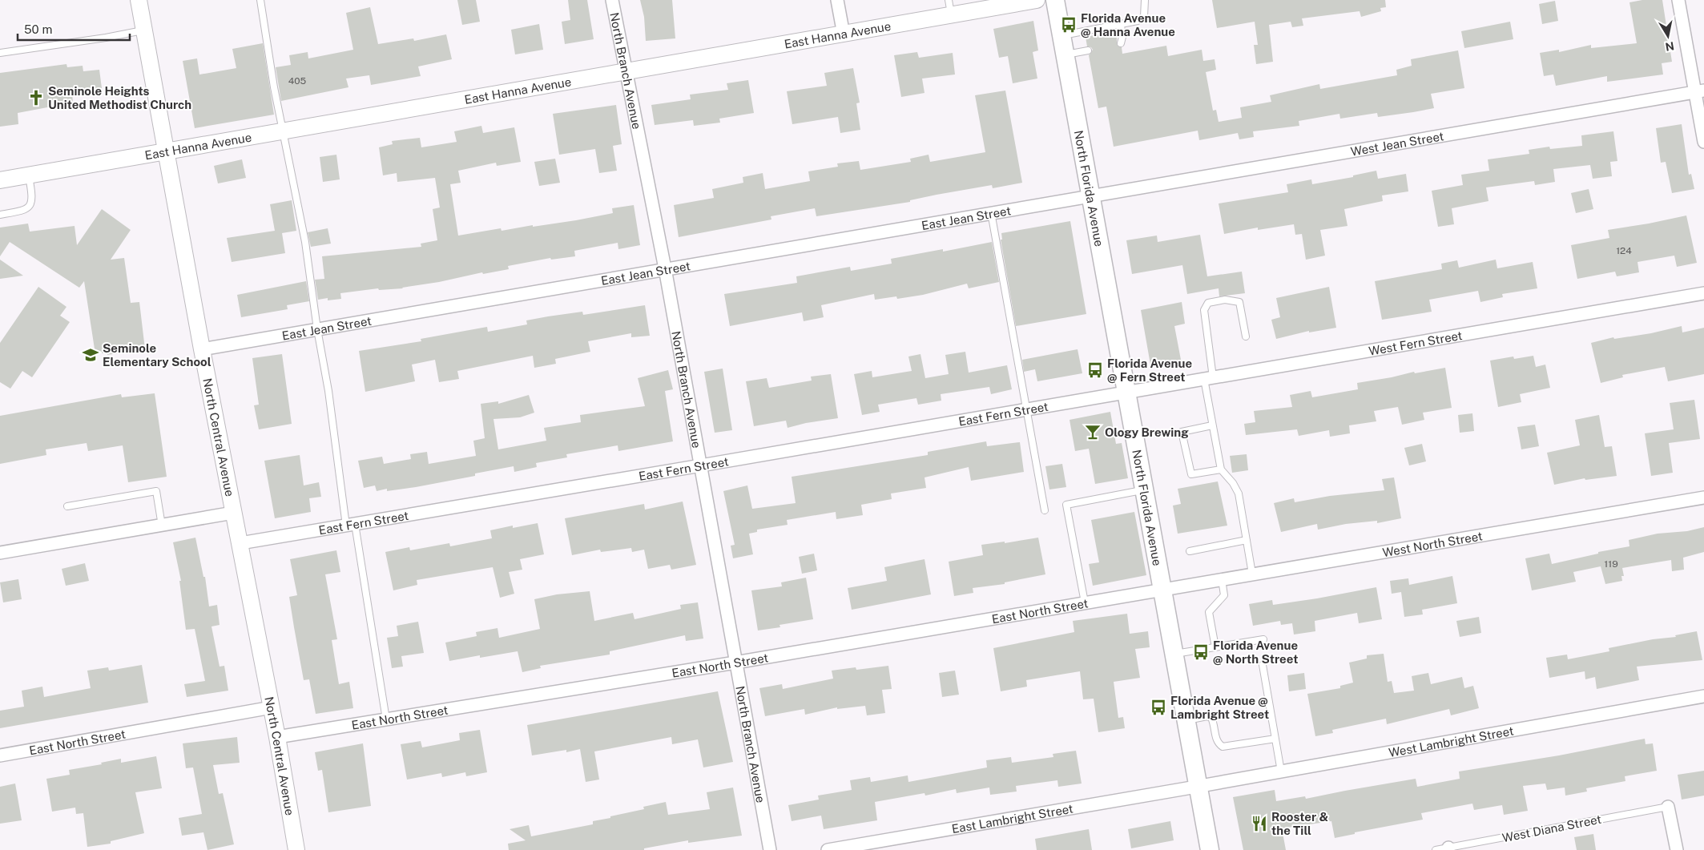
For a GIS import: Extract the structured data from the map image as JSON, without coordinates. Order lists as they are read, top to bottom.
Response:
{
  "streets": {
    "main road": ["North Florida Avenue"],
    "street": [
      "East Hanna Avenue",
      "North Branch Avenue",
      "West Jean Street",
      "East Jean Street",
      "West Fern Street",
      "East Fern Street",
      "North Central Avenue",
      "West North Street",
      "East North Street",
      "West Lambright Street",
      "East Lambright Street"
    ],
    "lane": ["West Diana Street"]
  },
  "crossings": [
    ["East Hanna Avenue", "North Branch Avenue"],
    ["East Hanna Avenue", "North Central Avenue"],
    ["North Branch Avenue", "East Jean Street"],
    ["North Branch Avenue", "East Fern Street"],
    ["North Branch Avenue", "East North Street"],
    ["West Jean Street", "North Florida Avenue"],
    ["West Jean Street", "East Jean Street"],
    ["North Florida Avenue", "East Jean Street"],
    ["North Florida Avenue", "West Fern Street"],
    ["North Florida Avenue", "East Fern Street"],
    ["North Florida Avenue", "West North Street"],
    ["North Florida Avenue", "East North Street"],
    ["North Florida Avenue", "West Lambright Street"],
    ["North Florida Avenue", "East Lambright Street"],
    ["East Jean Street", "North Central Avenue"],
    ["West Fern Street", "East Fern Street"],
    ["East Fern Street", "North Central Avenue"],
    ["North Central Avenue", "East North Street"],
    ["West North Street", "East North Street"],
    ["West Lambright Street", "East Lambright Street"]
  ],
  "places": {
    "bus stop": [
      "Florida Avenue @ Hanna Avenue",
      "Florida Avenue @ Fern Street",
      "Florida Avenue @ North Street",
      "Florida Avenue @ Lambright Street"
    ],
    "church": ["Seminole Heights United Methodist Church"],
    "school or university": ["Seminole Elementary School"],
    "bar": ["Ology Brewing"],
    "restaurant": ["Rooster & the Till"]
  },
  "house_numbers": ["405", "124", "119"],
  "scale_bar": "50 m",
  "north": "bottom"
}
